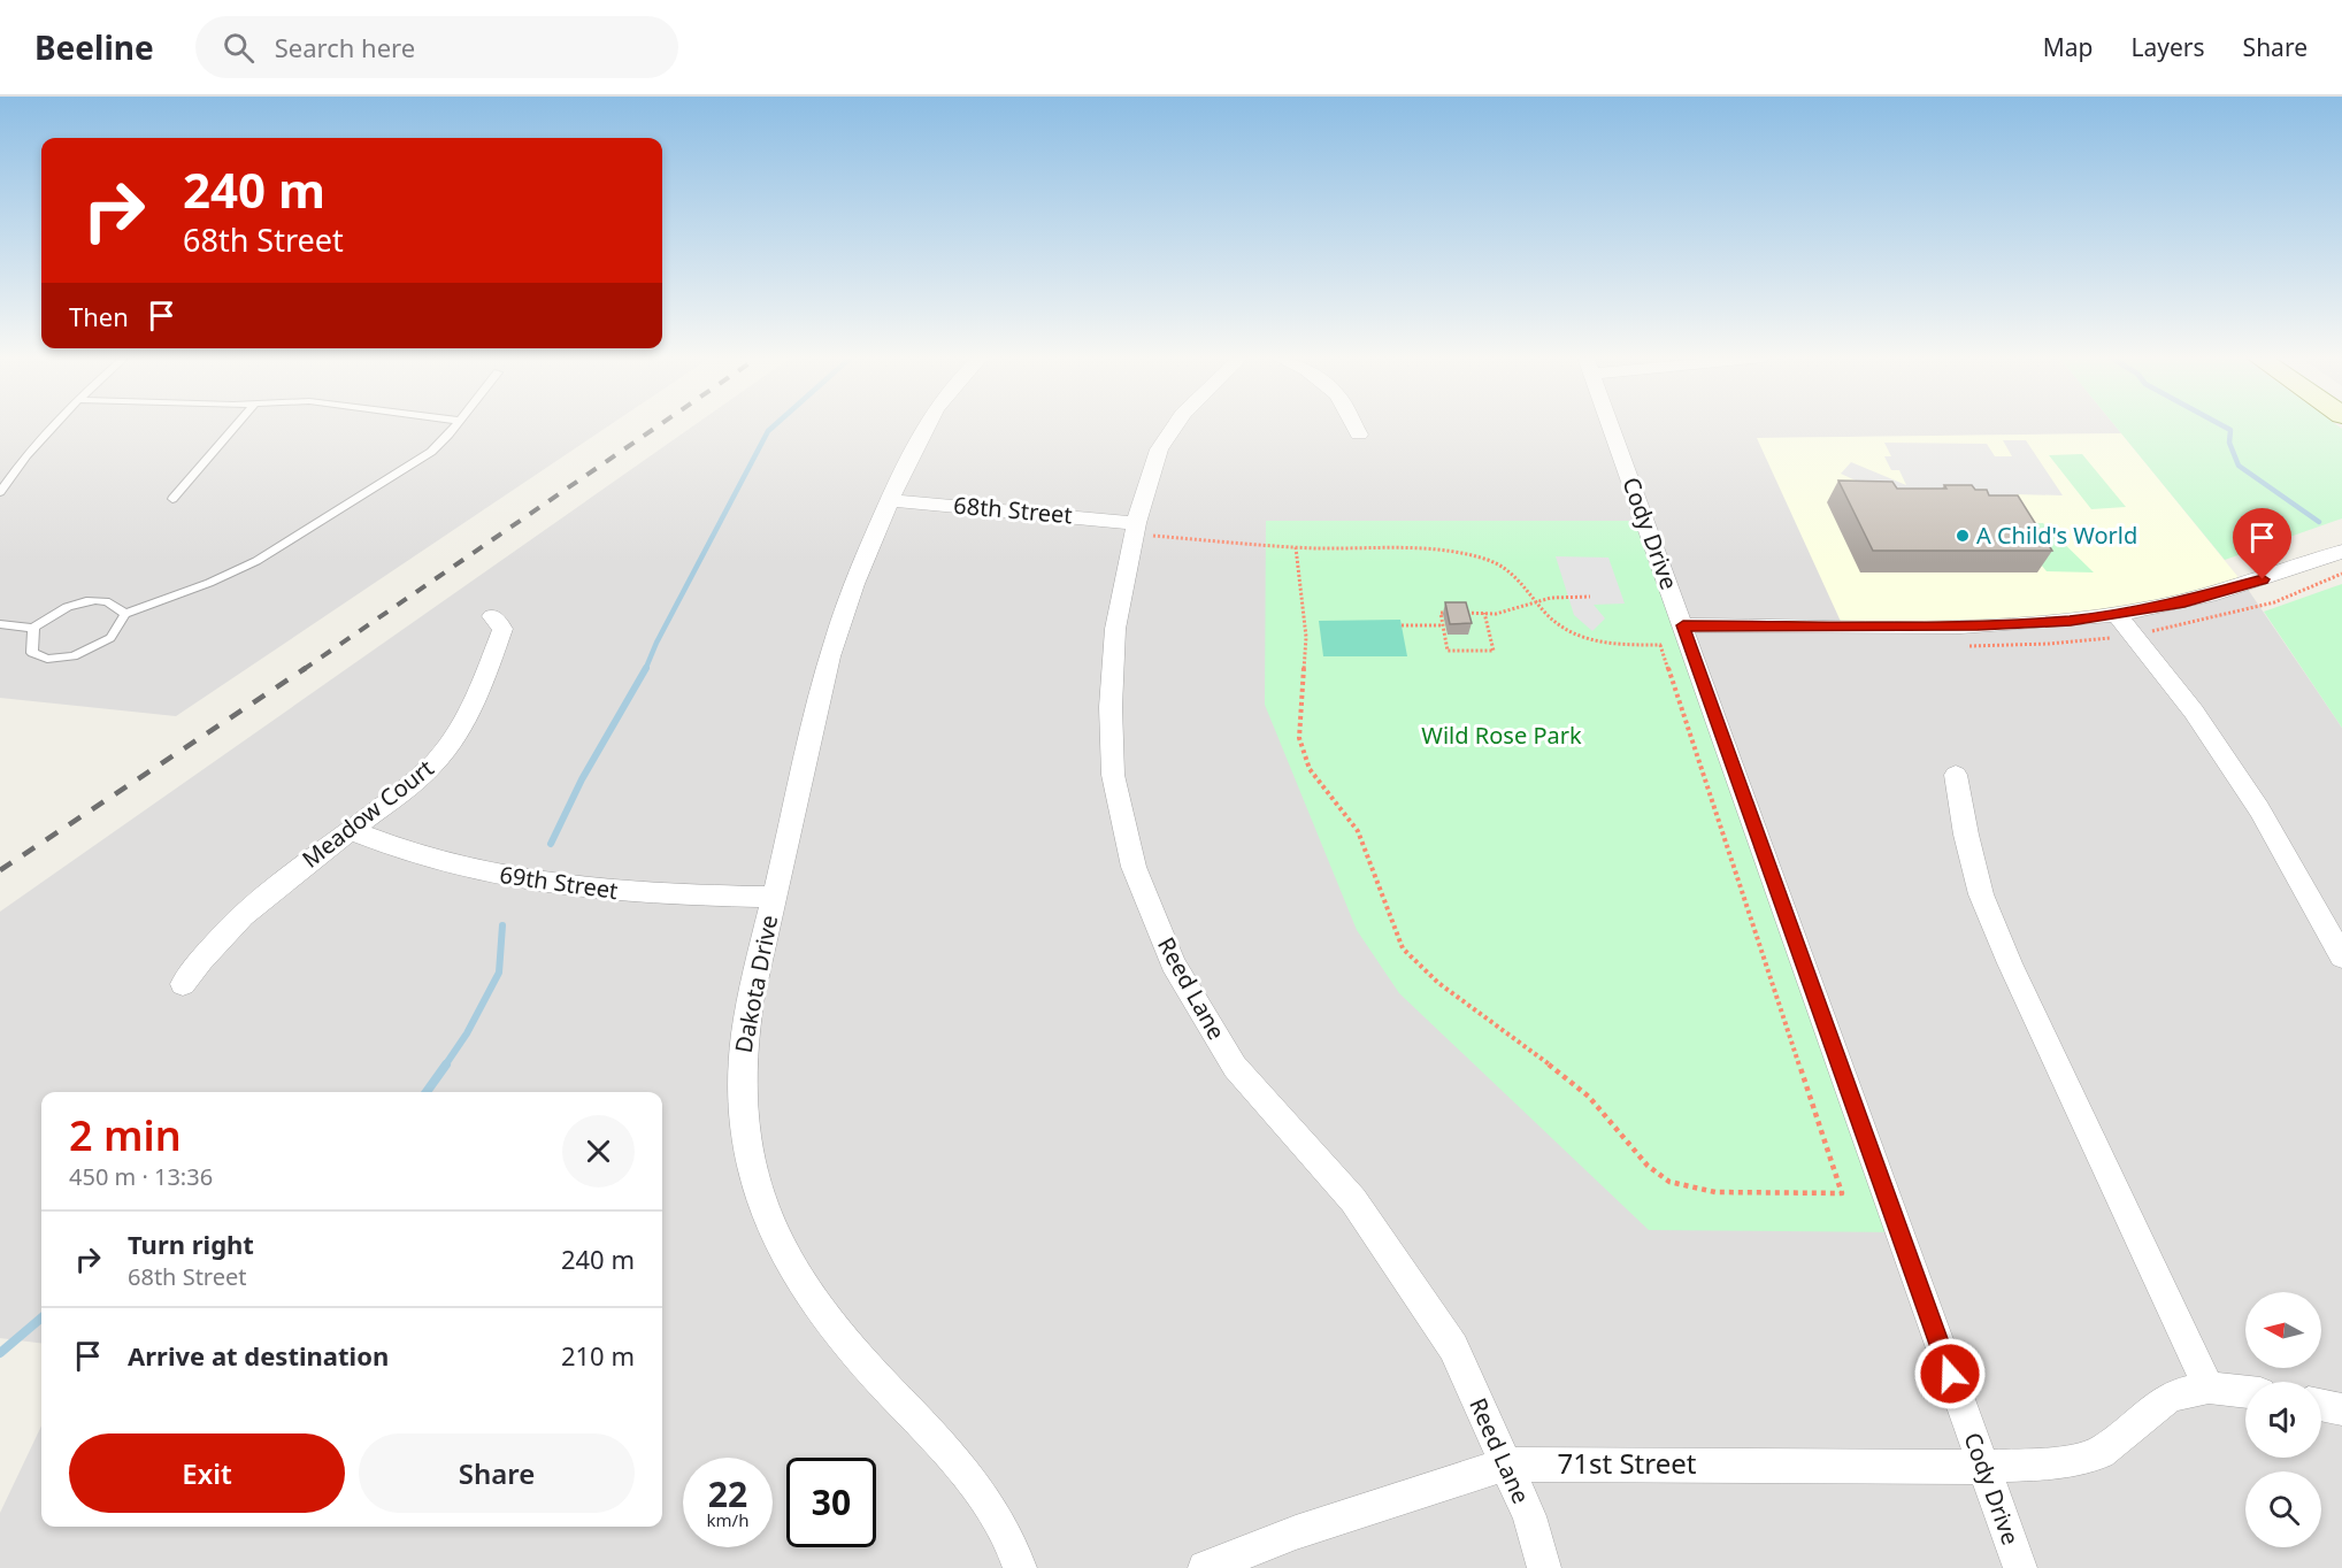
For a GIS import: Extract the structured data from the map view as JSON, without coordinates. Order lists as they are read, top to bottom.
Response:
{
  "streets": {
    "street": [
      "68th Street",
      "Cody Drive",
      "Meadow Court",
      "69th Street",
      "Dakota Drive",
      "Reed Lane",
      "71st Street"
    ]
  },
  "crossings": [
    ["68th Street", "Dakota Drive"],
    ["68th Street", "Reed Lane"],
    ["Cody Drive", "71st Street"],
    ["Meadow Court", "69th Street"],
    ["69th Street", "Dakota Drive"],
    ["Reed Lane", "71st Street"]
  ],
  "parks": ["Wild Rose Park"],
  "places": ["A Child's World"],
  "north": "left",
  "page": {
    "header": "Beeline",
    "search": "Search here",
    "nav": ["Map", "Layers", "Share"],
    "turn": ["240 m", "68th Street"],
    "then": "Then",
    "heading": ["2 min", "450 m · 13:36"],
    "list": [
      {
        "name": "Turn right",
        "note": "68th Street",
        "value": "240 m"
      },
      {
        "name": "Arrive at destination",
        "value": "210 m"
      }
    ],
    "buttons": ["Exit", "Share"],
    "speed": "22 km/h",
    "limit": "30"
  }
}
